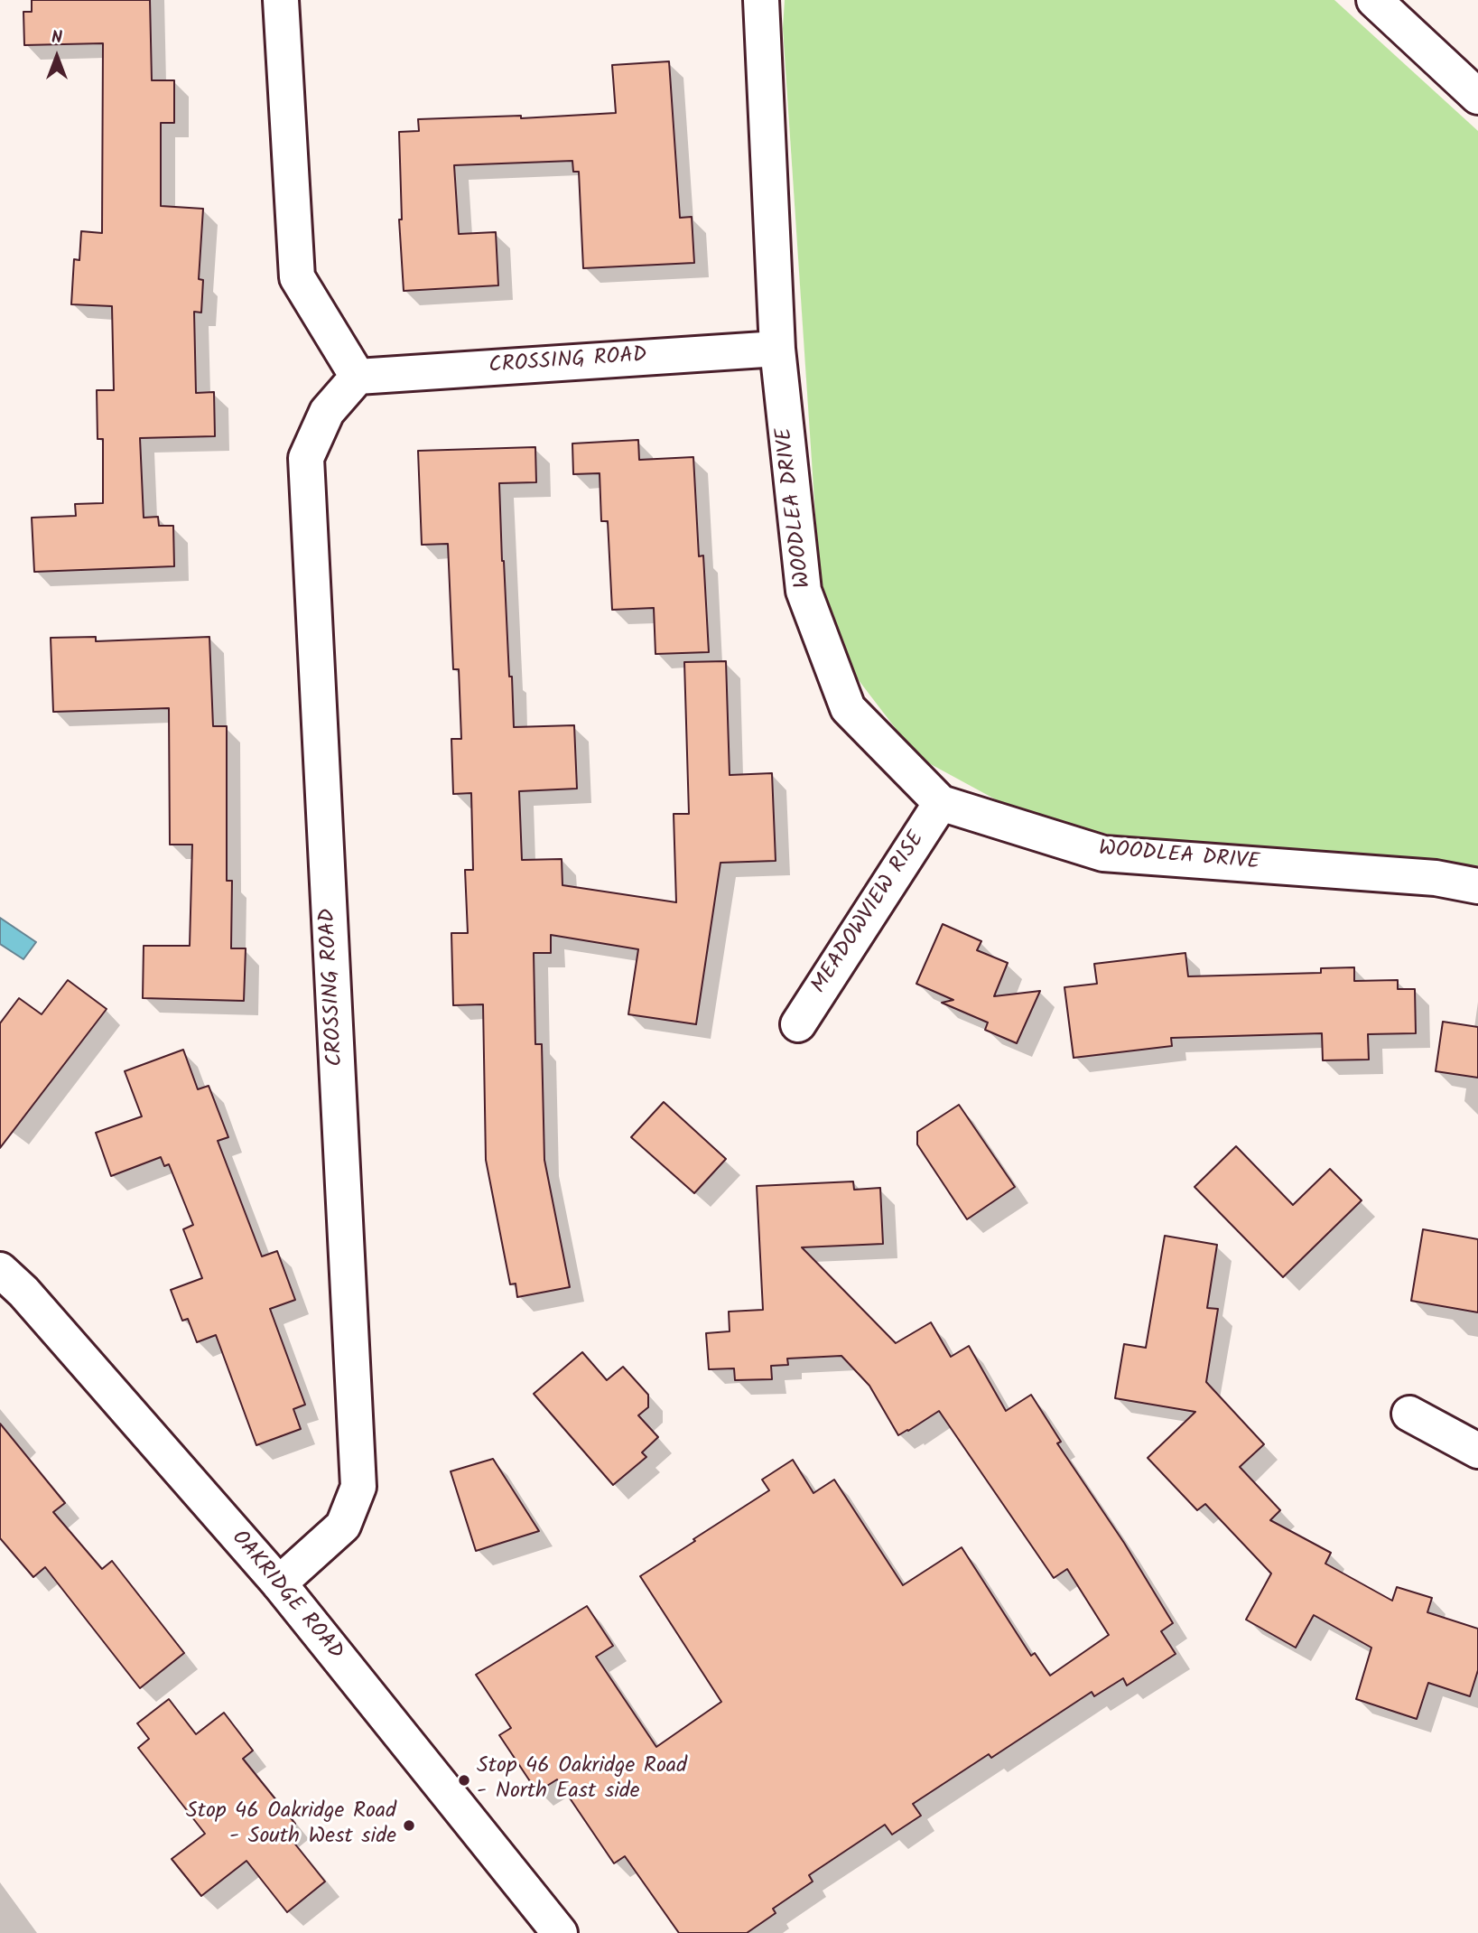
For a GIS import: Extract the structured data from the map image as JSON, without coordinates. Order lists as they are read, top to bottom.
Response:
{
  "streets": {
    "street": [
      "CROSSING ROAD",
      "WOODLEA DRIVE",
      "MEADOWVIEW RISE",
      "OAKRIDGE ROAD"
    ]
  },
  "crossings": [
    ["CROSSING ROAD", "WOODLEA DRIVE"],
    ["CROSSING ROAD", "OAKRIDGE ROAD"],
    ["WOODLEA DRIVE", "MEADOWVIEW RISE"]
  ],
  "places": ["Stop 46 Oakridge Road - North East side", "Stop 46 Oakridge Road - South West side"],
  "north": "top"
}
